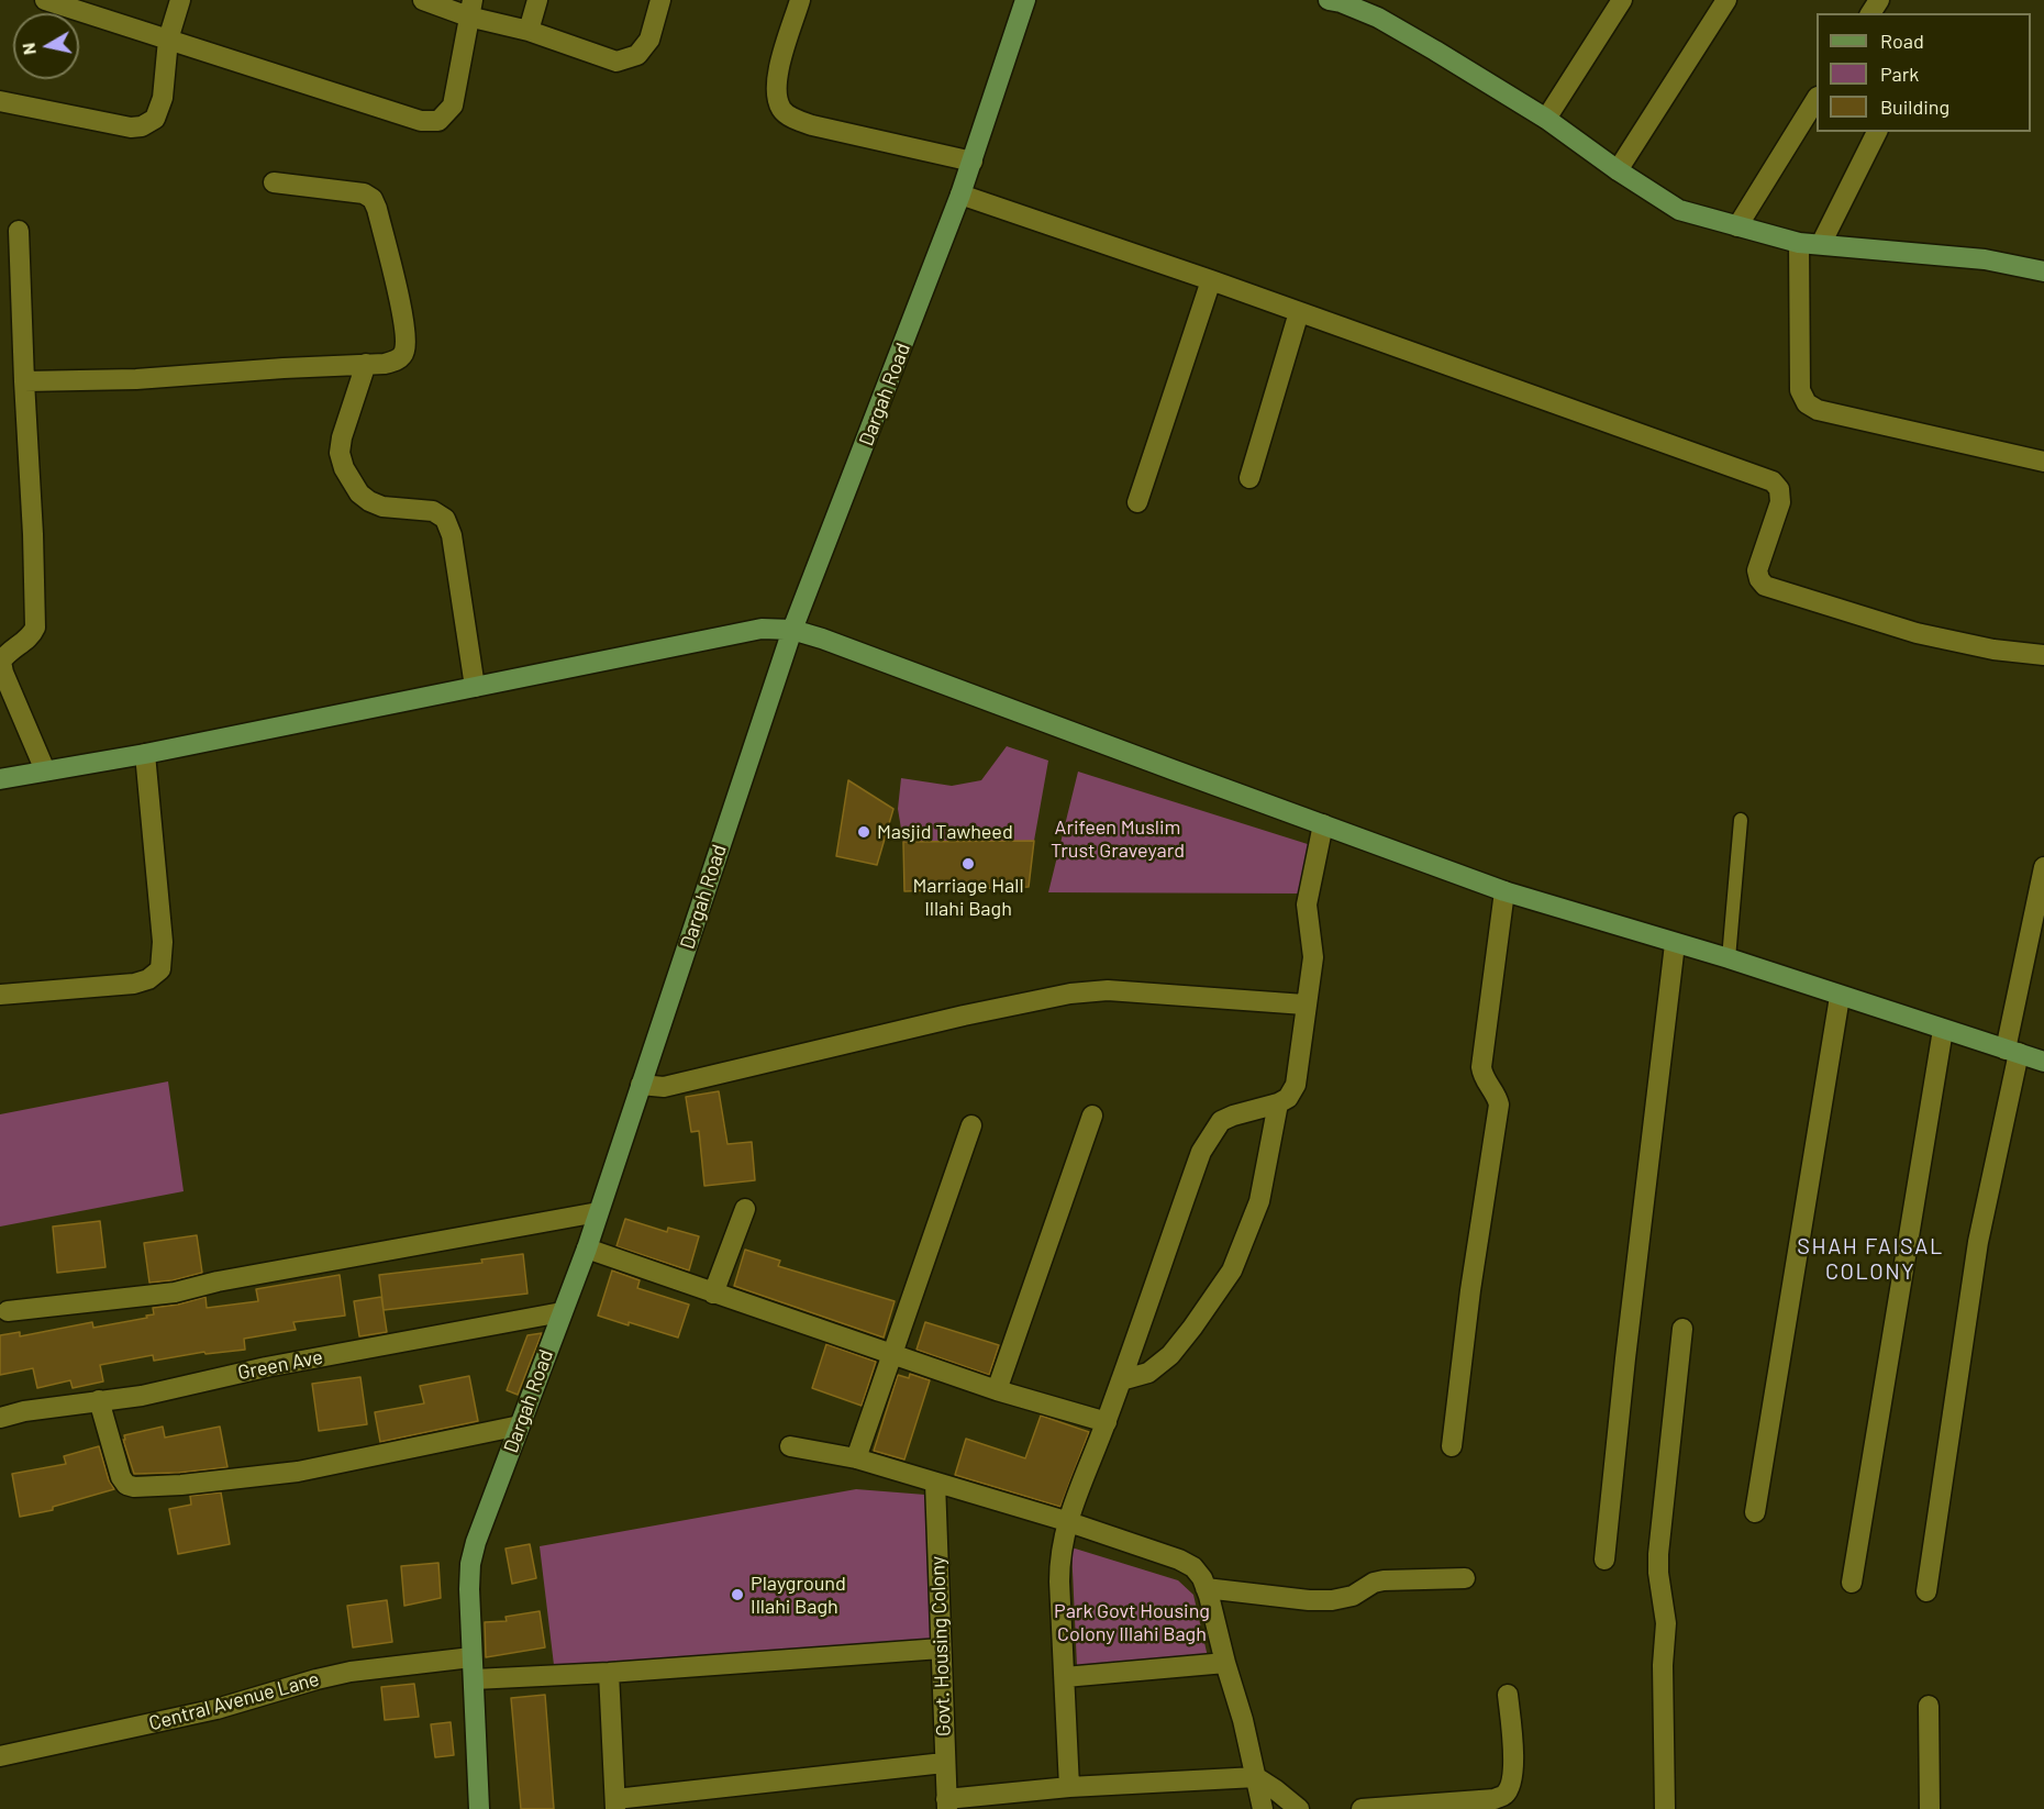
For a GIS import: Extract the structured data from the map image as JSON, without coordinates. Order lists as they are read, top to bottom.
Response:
{
  "streets": {
    "street": [
      "Dargah Road",
      "Green Ave",
      "Govt. Housing Colony",
      "Central Avenue Lane"
    ]
  },
  "crossings": [
    ["Dargah Road", "Green Ave"],
    ["Dargah Road", "Central Avenue Lane"]
  ],
  "districts": ["SHAH FAISAL COLONY"],
  "parks": ["Arifeen Muslim Trust Graveyard", "Park Govt Housing Colony Illahi Bagh"],
  "places": ["Masjid Tawheed", "Marriage Hall Illahi Bagh", "Playground Illahi Bagh"],
  "legend": ["Road", "Park", "Building"],
  "north": "left"
}
